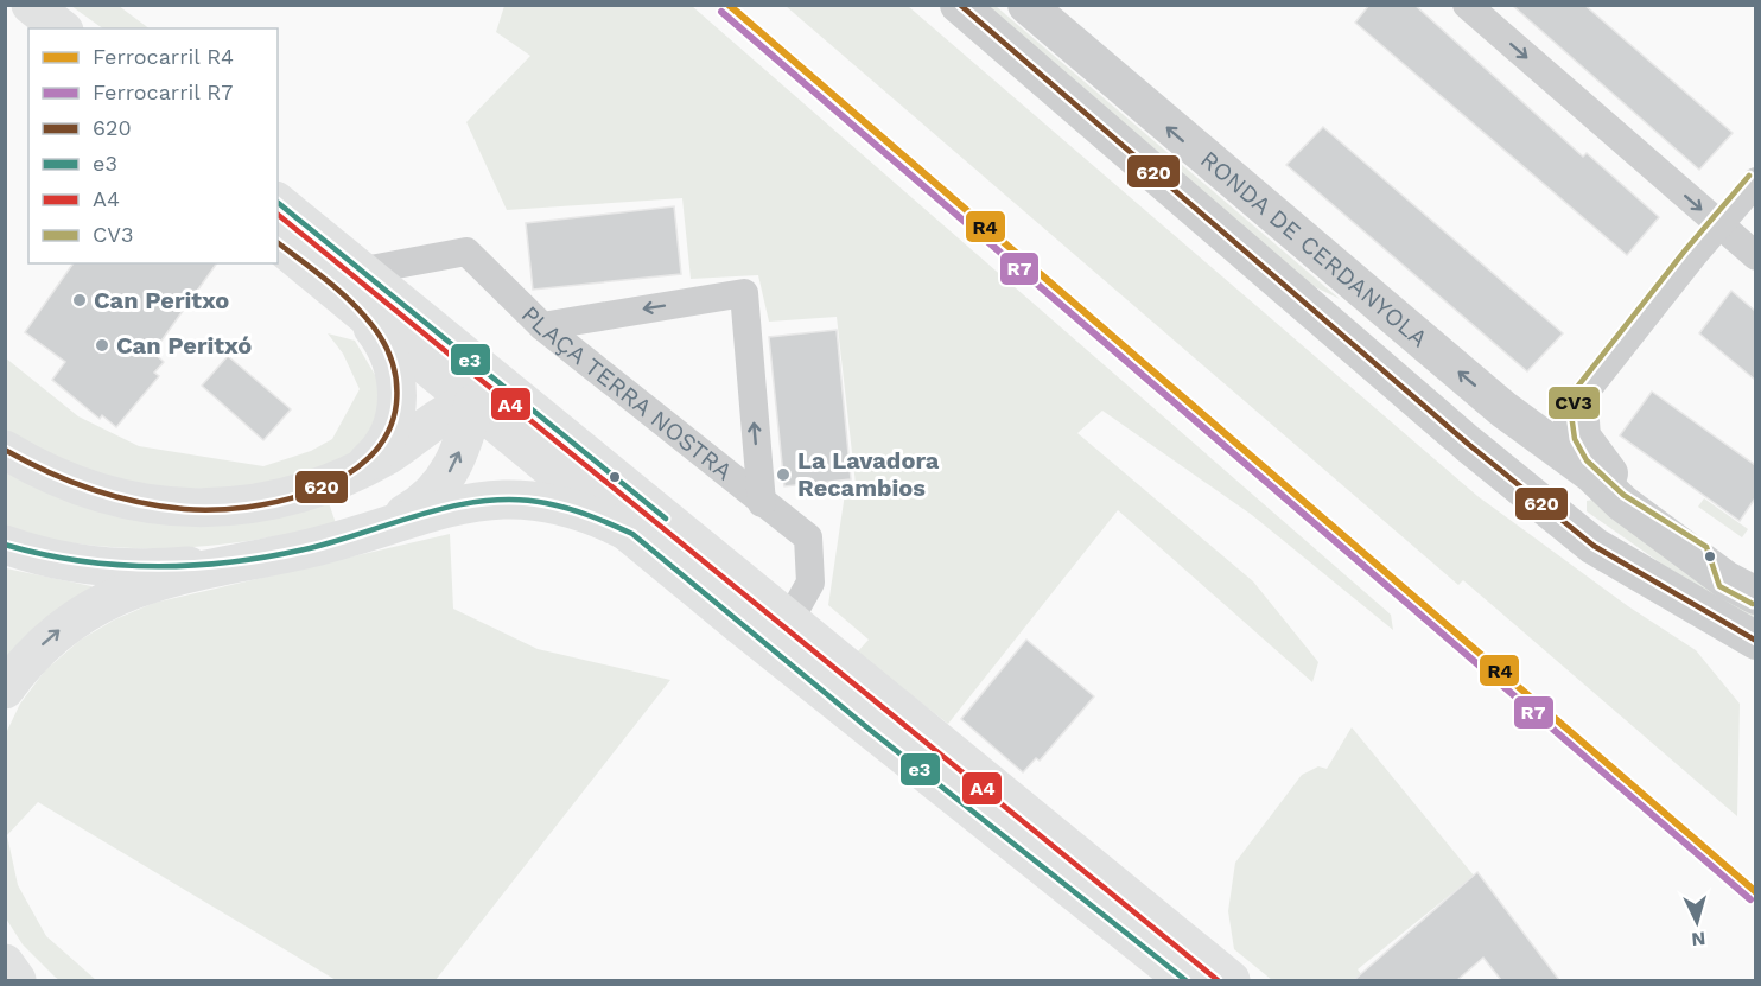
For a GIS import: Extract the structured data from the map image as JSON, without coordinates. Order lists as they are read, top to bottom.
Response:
{
  "streets": {
    "street": ["RONDA DE CERDANYOLA", "PLAÇA TERRA NOSTRA"]
  },
  "places": ["Can Peritxo", "Can Peritxó", "La Lavadora Recambios"],
  "lines": [
    "rail line R4",
    "transit line 620",
    "rail line R7",
    "transit line CV3",
    "transit line e3",
    "transit line A4"
  ],
  "legend": [
    "Ferrocarril R4",
    "Ferrocarril R7",
    "620",
    "e3",
    "A4",
    "CV3"
  ],
  "north": "bottom"
}
